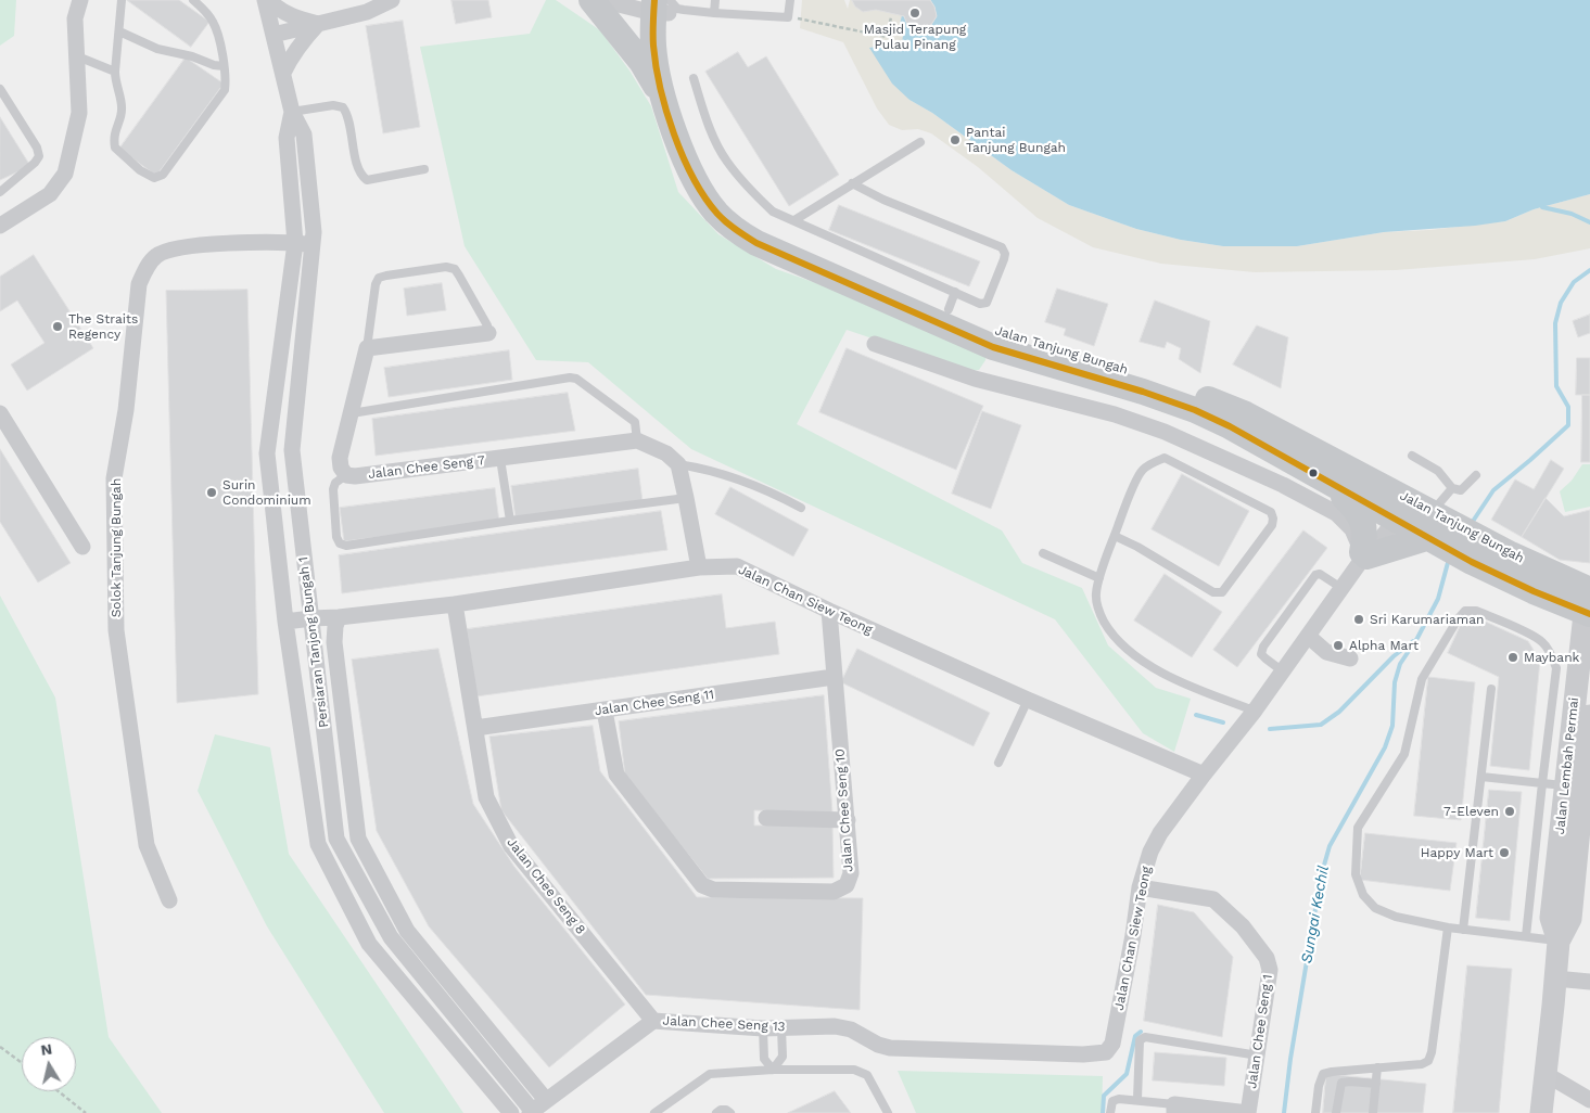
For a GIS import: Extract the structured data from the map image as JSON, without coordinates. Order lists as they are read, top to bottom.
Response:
{
  "streets": {
    "main road": ["Jalan Tanjung Bungah", "Jalan Lembah Permai"],
    "street": [
      "Jalan Chee Seng 7",
      "Solok Tanjung Bungah",
      "Jalan Chan Siew Teong",
      "Persiaran Tanjong Bungah 1",
      "Jalan Chee Seng 11",
      "Jalan Chee Seng 10",
      "Jalan Chee Seng 8",
      "Jalan Chee Seng 13",
      "Jalan Chee Seng 1"
    ]
  },
  "crossings": [
    ["Jalan Tanjung Bungah", "Jalan Chan Siew Teong"],
    ["Jalan Tanjung Bungah", "Jalan Lembah Permai"],
    ["Solok Tanjung Bungah", "Persiaran Tanjong Bungah 1"],
    ["Jalan Chan Siew Teong", "Persiaran Tanjong Bungah 1"],
    ["Jalan Chan Siew Teong", "Jalan Chee Seng 10"],
    ["Jalan Chan Siew Teong", "Jalan Chee Seng 8"],
    ["Jalan Chan Siew Teong", "Jalan Chee Seng 13"],
    ["Jalan Chan Siew Teong", "Jalan Chee Seng 1"],
    ["Persiaran Tanjong Bungah 1", "Jalan Chee Seng 13"],
    ["Jalan Chee Seng 11", "Jalan Chee Seng 10"],
    ["Jalan Chee Seng 11", "Jalan Chee Seng 8"],
    ["Jalan Chee Seng 8", "Jalan Chee Seng 13"]
  ],
  "water": ["Sungai Kechil"],
  "places": [
    "Masjid Terapung Pulau Pinang",
    "Pantai Tanjung Bungah",
    "The Straits Regency",
    "Surin Condominium",
    "Sri Karumariaman",
    "Alpha Mart",
    "Maybank",
    "7-Eleven",
    "Happy Mart"
  ],
  "north": "top"
}
